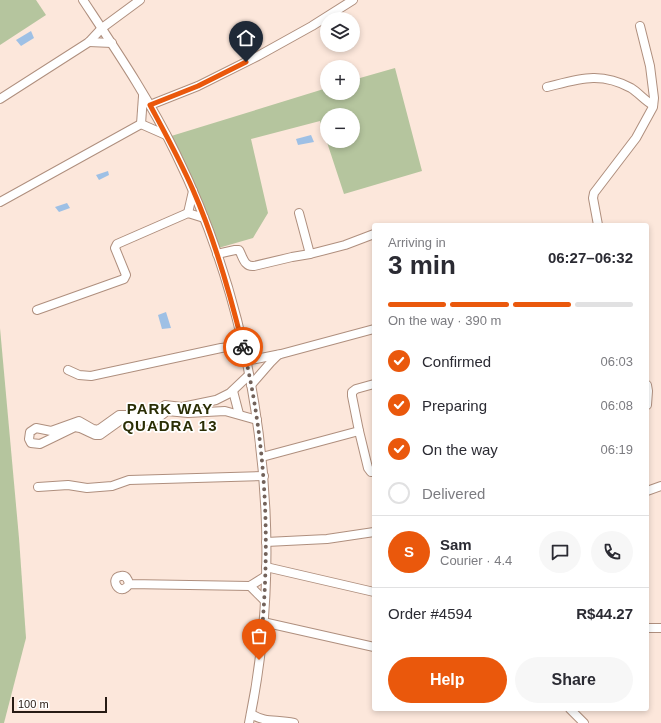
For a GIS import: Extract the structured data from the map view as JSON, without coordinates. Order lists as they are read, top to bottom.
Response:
{
  "districts": ["PARK WAY QUADRA 13"],
  "scale_bar": "100 m",
  "page": {
    "map_buttons": ["+", "−"],
    "heading": ["3 min", "Arriving in", "06:27–06:32"],
    "panel": [
      "Sam",
      "Courier · 4.4",
      "Order #4594",
      "R$44.27"
    ],
    "bar": "On the way · 390 m",
    "list": [
      ["Confirmed", "06:03"],
      ["Preparing", "06:08"],
      ["On the way", "06:19"],
      "Delivered"
    ],
    "round": "S",
    "buttons": ["Help", "Share"],
    "scale": "100 m"
  }
}
